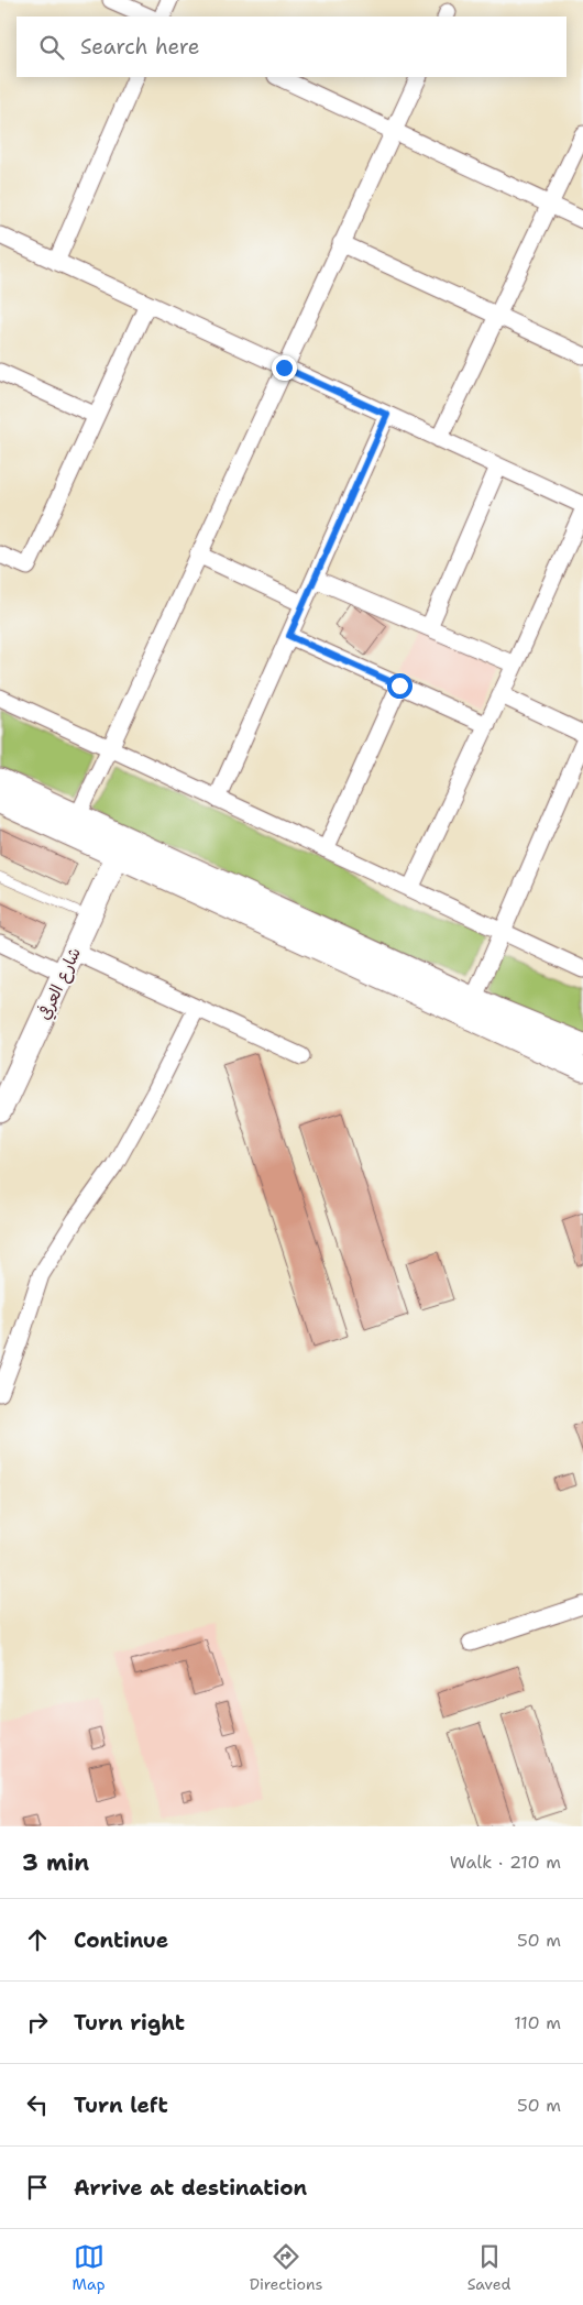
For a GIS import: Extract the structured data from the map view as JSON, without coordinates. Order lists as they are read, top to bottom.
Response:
{
  "streets": {
    "main road": ["شارع العرفي"]
  },
  "page": {
    "search": "Search here",
    "heading": ["3 min", "Walk · 210 m"],
    "list": [
      ["Continue", "50 m"],
      ["Turn right", "110 m"],
      ["Turn left", "50 m"],
      "Arrive at destination"
    ],
    "nav": ["Map", "Directions", "Saved"]
  }
}
